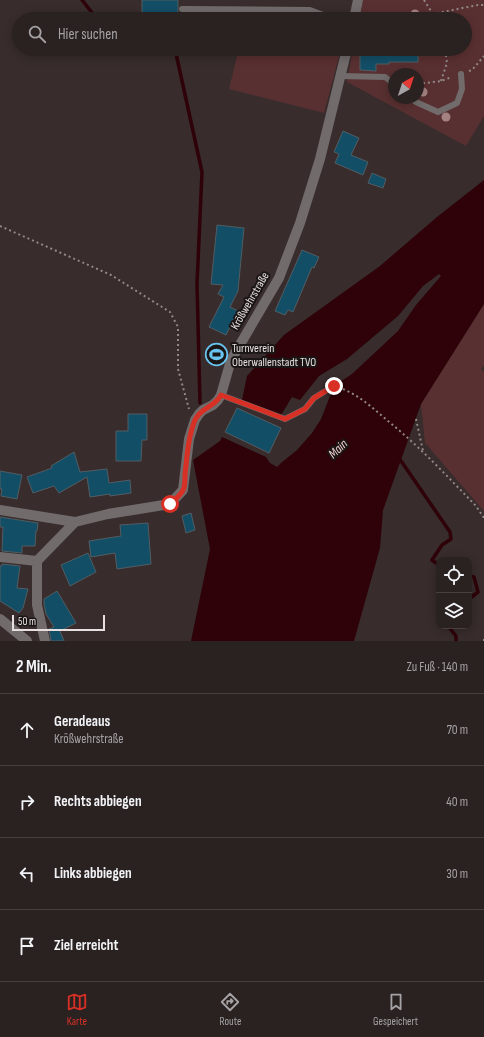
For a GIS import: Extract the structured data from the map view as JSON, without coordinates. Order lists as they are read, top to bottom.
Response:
{
  "streets": {
    "street": ["Krößwehrstraße"]
  },
  "water": ["Main"],
  "places": {
    "sports": ["Turnverein Oberwallenstadt TVO"]
  },
  "scale_bar": "50 m",
  "north": "top right",
  "page": {
    "search": "Hier suchen",
    "scale": "50 m",
    "heading": ["2 Min.", "Zu Fuß · 140 m"],
    "list": [
      ["Geradeaus", "Krößwehrstraße", "70 m"],
      ["Rechts abbiegen", "40 m"],
      ["Links abbiegen", "30 m"],
      "Ziel erreicht"
    ],
    "nav": ["Karte", "Route", "Gespeichert"]
  }
}
